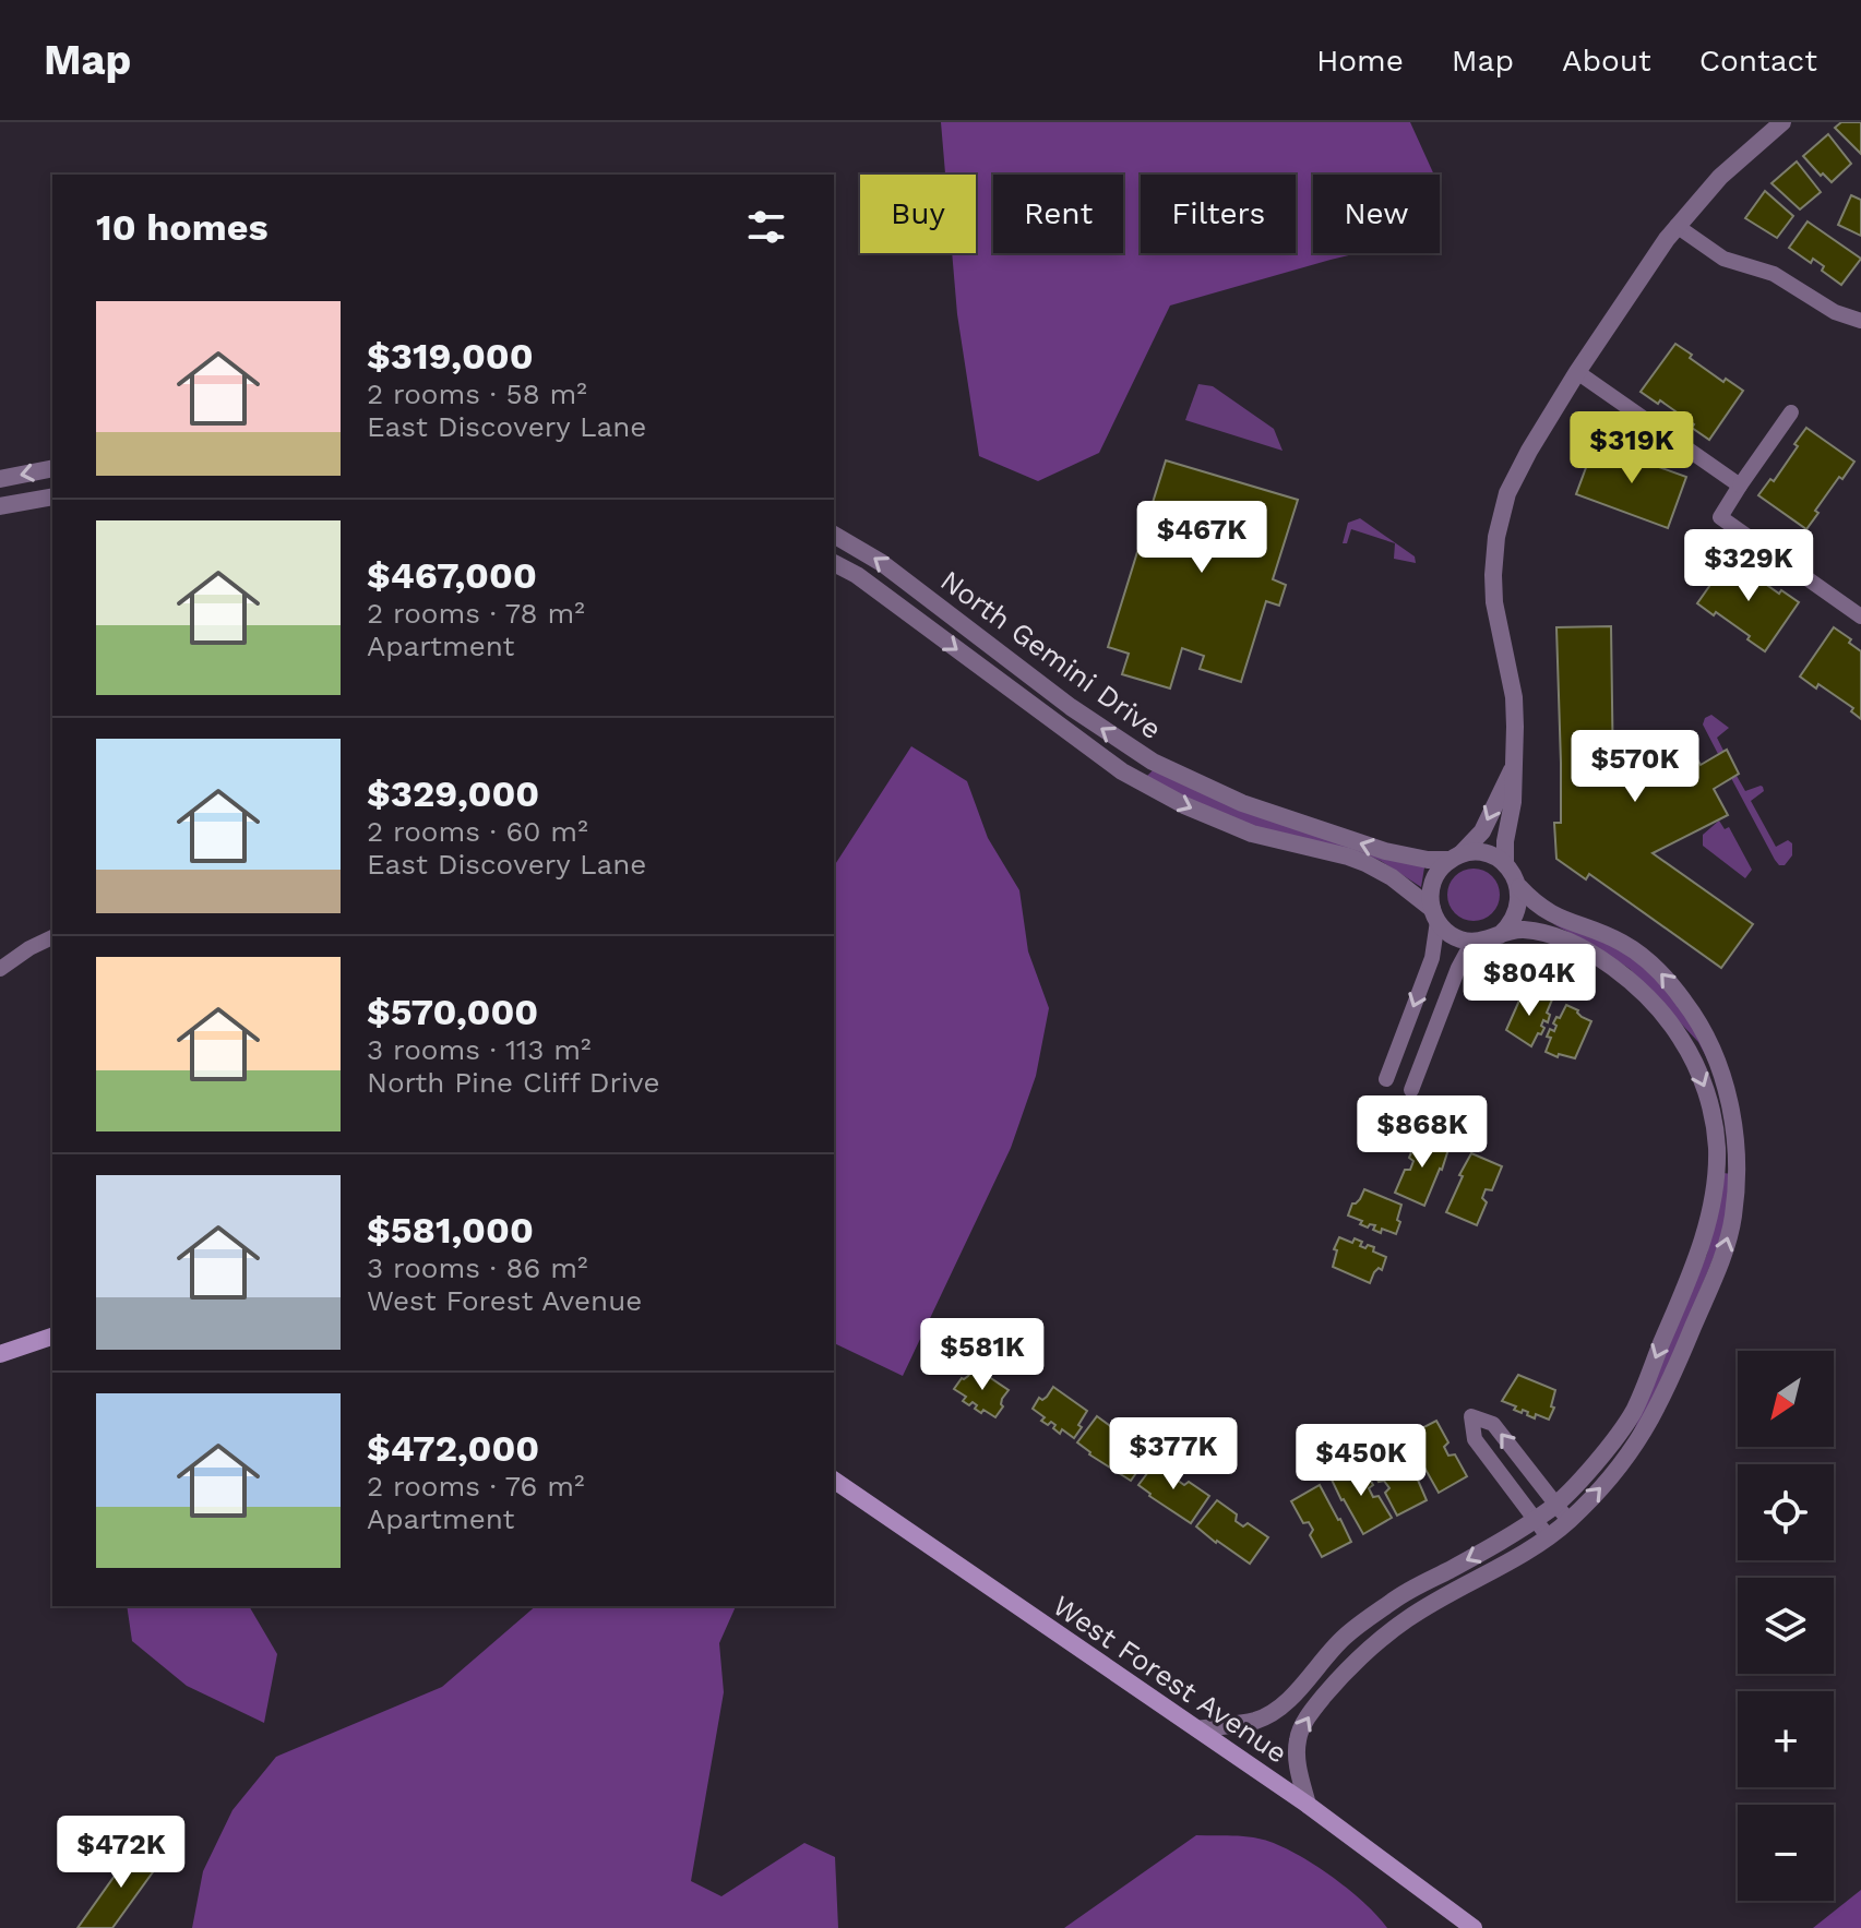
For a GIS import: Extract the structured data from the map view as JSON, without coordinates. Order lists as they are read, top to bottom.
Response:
{
  "streets": {
    "main road": ["West Forest Avenue"],
    "street": ["North Gemini Drive"]
  },
  "north": "bottom left",
  "page": {
    "header": "Map",
    "nav": [
      "Home",
      "Map",
      "About",
      "Contact"
    ],
    "chip": [
      "Buy",
      "Rent",
      "Filters",
      "New"
    ],
    "heading": "10 homes",
    "list": [
      {
        "name": "$319,000",
        "note": "2 rooms · 58 m² · East Discovery Lane"
      },
      {
        "name": "$467,000",
        "note": "2 rooms · 78 m² · Apartment"
      },
      {
        "name": "$329,000",
        "note": "2 rooms · 60 m² · East Discovery Lane"
      },
      {
        "name": "$570,000",
        "note": "3 rooms · 113 m² · North Pine Cliff Drive"
      },
      {
        "name": "$581,000",
        "note": "3 rooms · 86 m² · West Forest Avenue"
      },
      {
        "name": "$472,000",
        "note": "2 rooms · 76 m² · Apartment"
      }
    ],
    "price": [
      "$319K",
      "$467K",
      "$329K",
      "$570K",
      "$804K",
      "$868K",
      "$581K",
      "$377K",
      "$450K",
      "$472K"
    ],
    "map_buttons": ["+", "−"]
  }
}
